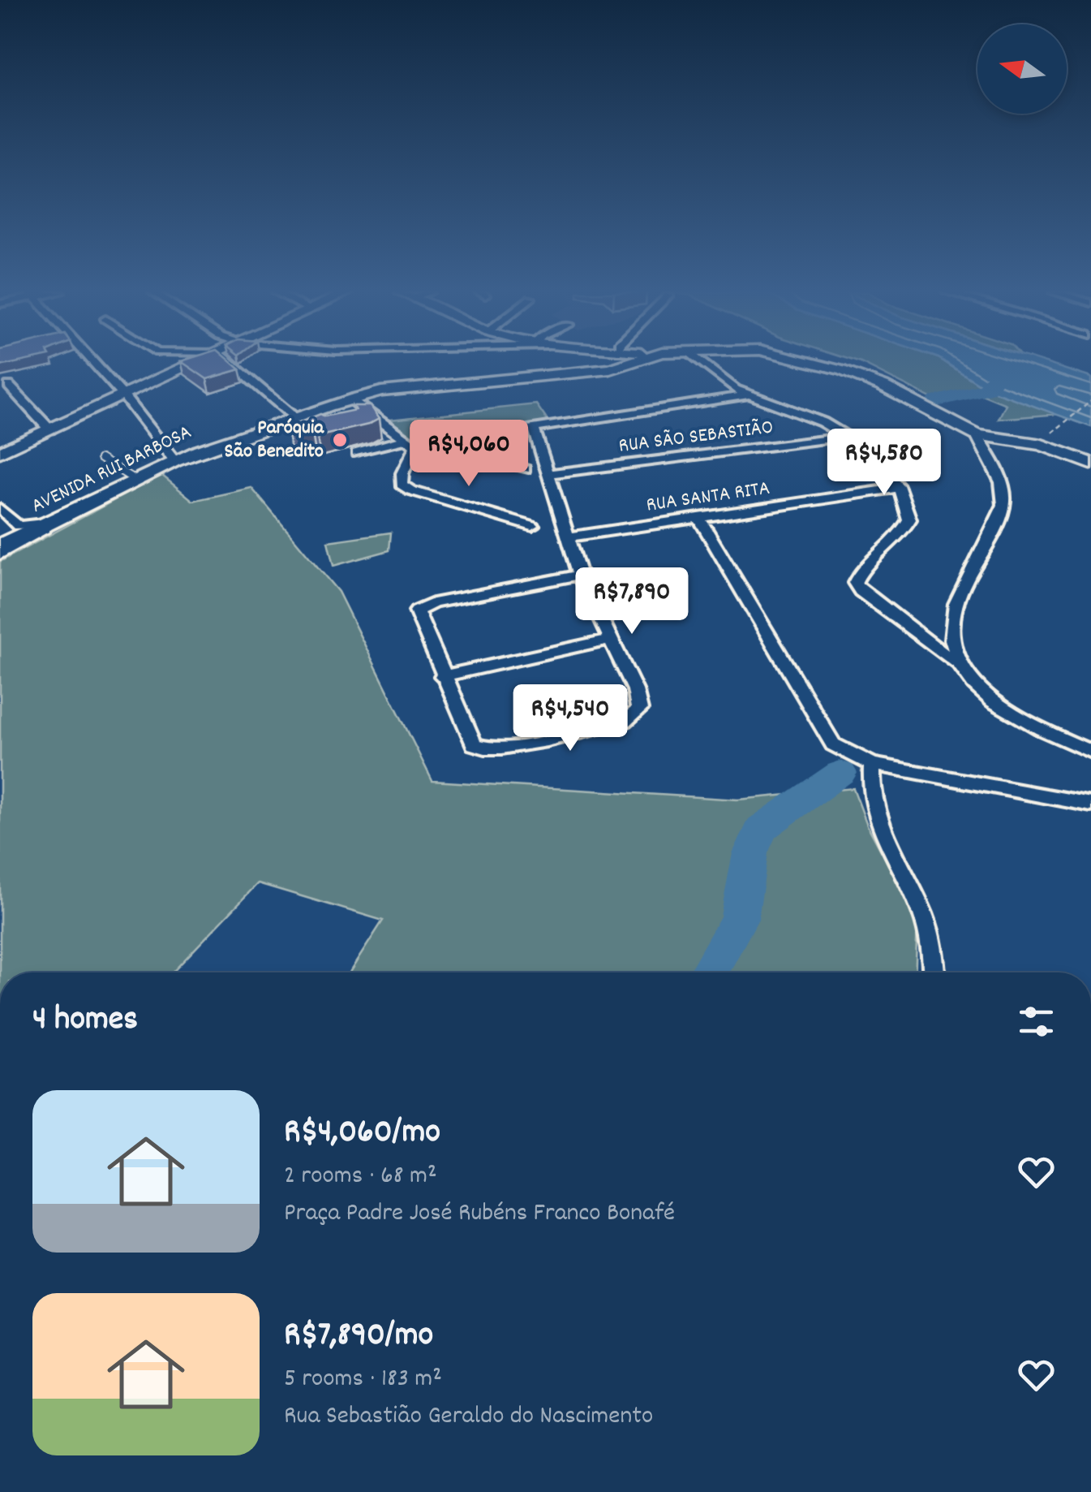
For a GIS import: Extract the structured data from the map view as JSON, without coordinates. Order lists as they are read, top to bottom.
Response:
{
  "streets": {
    "main road": ["AVENIDA RUI BARBOSA"],
    "street": ["RUA SÃO SEBASTIÃO", "RUA SANTA RITA"]
  },
  "places": ["Paróquia São Benedito"],
  "north": "left",
  "page": {
    "price": [
      "R$4,060",
      "R$4,580",
      "R$7,890",
      "R$4,540"
    ],
    "heading": "4 homes",
    "list": [
      {
        "name": "R$4,060/mo",
        "note": "2 rooms · 68 m² · Praça Padre José Rubéns Franco Bonafé"
      },
      {
        "name": "R$7,890/mo",
        "note": "5 rooms · 183 m² · Rua Sebastião Geraldo do Nascimento"
      }
    ]
  }
}
